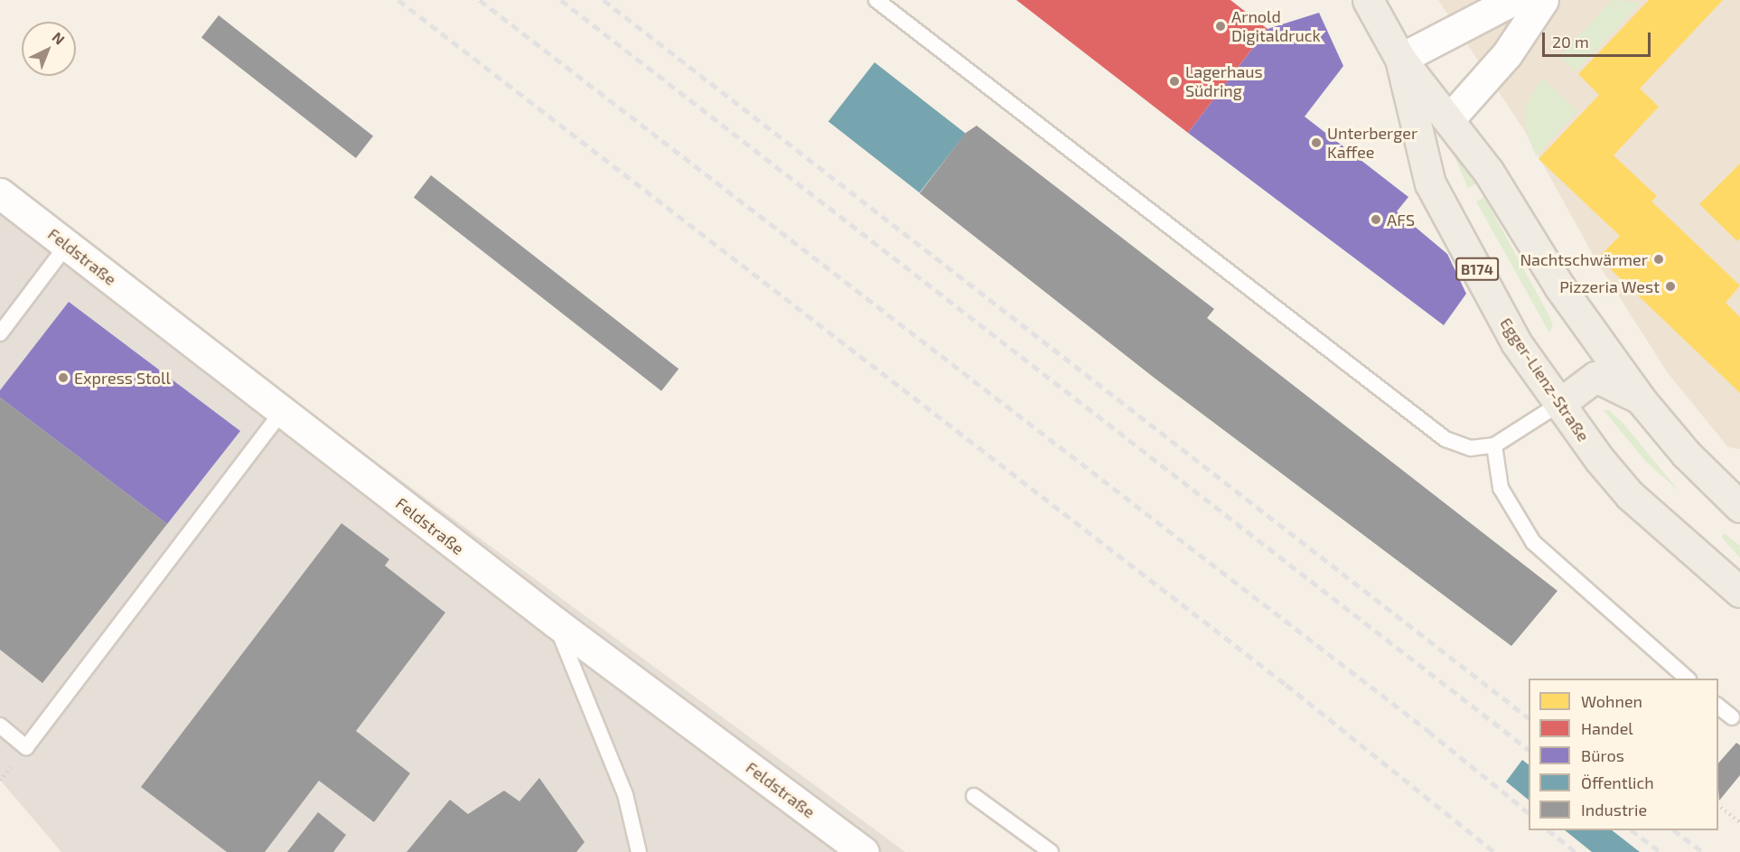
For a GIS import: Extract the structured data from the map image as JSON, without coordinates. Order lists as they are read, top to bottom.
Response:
{
  "streets": {
    "main road": ["B174", "Egger-Lienz-Straße"],
    "street": ["Feldstraße"]
  },
  "places": [
    "Arnold Digitaldruck",
    "Lagerhaus Südring",
    "Unterberger Kaffee",
    "AFS",
    "Nachtschwärmer",
    "Pizzeria West",
    "Express Stoll"
  ],
  "legend": [
    "Wohnen",
    "Handel",
    "Büros",
    "Öffentlich",
    "Industrie"
  ],
  "scale_bar": "20 m",
  "north": "top right"
}
